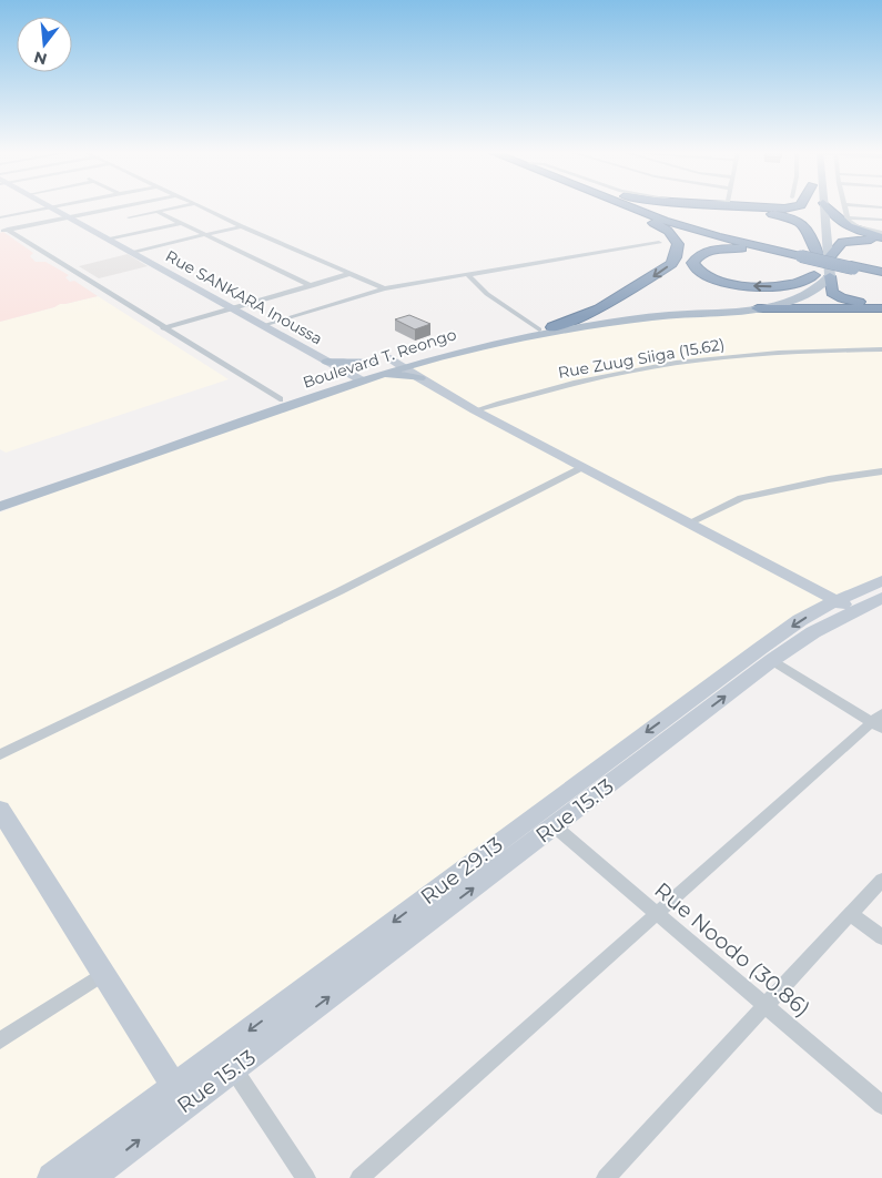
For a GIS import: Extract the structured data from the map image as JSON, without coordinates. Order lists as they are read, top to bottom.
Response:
{
  "streets": {
    "main road": [
      "Rue SANKARA Inoussa",
      "Boulevard T. Reongo",
      "Rue 15.13",
      "Rue 29.13"
    ],
    "street": ["Rue Zuug Siiga (15.62)", "Rue Noodo (30.86)"]
  },
  "crossings": [
    ["Rue SANKARA Inoussa", "Boulevard T. Reongo"],
    ["Rue 15.13", "Rue 29.13"],
    ["Rue 15.13", "Rue Noodo (30.86)"]
  ],
  "one_way": ["Rue 15.13", "Rue 29.13"],
  "north": "bottom"
}
